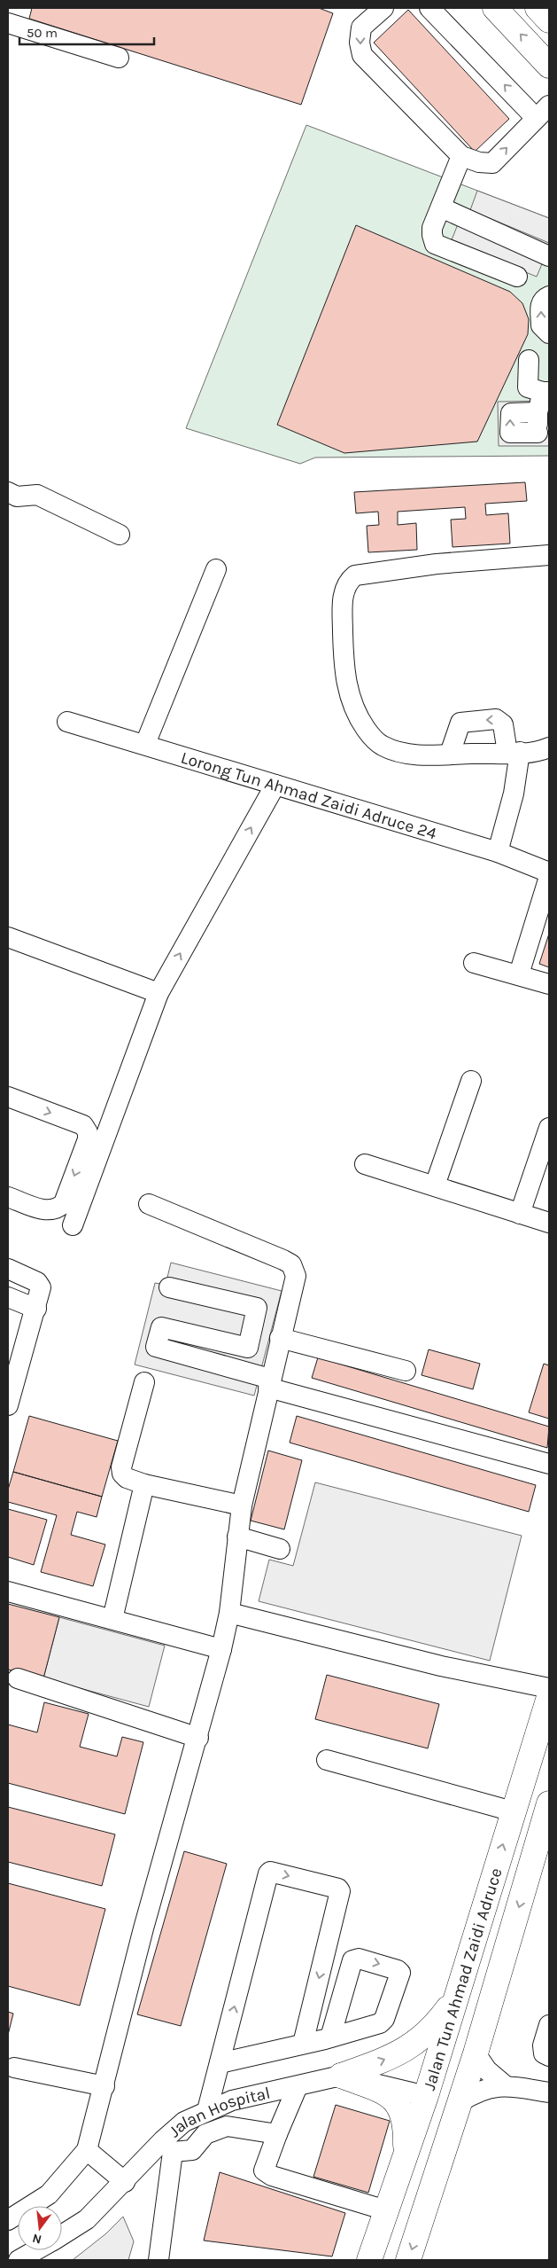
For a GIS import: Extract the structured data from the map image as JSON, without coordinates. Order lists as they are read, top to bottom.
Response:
{
  "streets": {
    "main road": ["Jalan Tun Ahmad Zaidi Adruce"],
    "street": ["Lorong Tun Ahmad Zaidi Adruce 24", "Jalan Hospital"]
  },
  "crossings": [
    ["Jalan Tun Ahmad Zaidi Adruce", "Jalan Hospital"]
  ],
  "scale_bar": "50 m",
  "north": "bottom"
}
